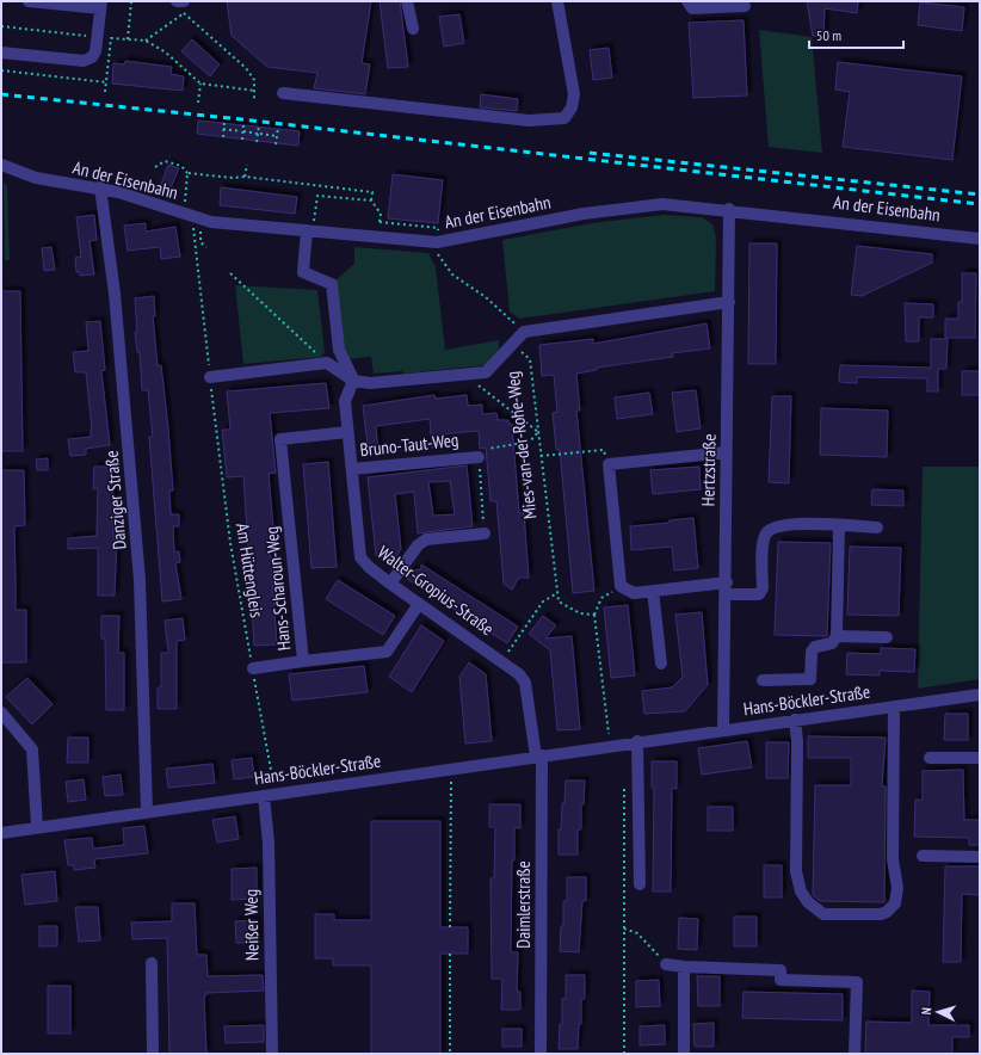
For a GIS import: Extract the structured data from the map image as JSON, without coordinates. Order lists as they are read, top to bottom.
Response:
{
  "streets": {
    "street": [
      "An der Eisenbahn",
      "Bruno-Taut-Weg",
      "Mies-van-der-Rohe-Weg",
      "Hertzstraße",
      "Danziger Straße",
      "Hans-Scharoun-Weg",
      "Walter-Gropius-Straße",
      "Hans-Böckler-Straße",
      "Daimlerstraße",
      "Neißer Weg"
    ],
    "path": ["Am Hüttengleis"]
  },
  "crossings": [
    ["An der Eisenbahn", "Hertzstraße"],
    ["An der Eisenbahn", "Danziger Straße"],
    ["An der Eisenbahn", "Am Hüttengleis"],
    ["Bruno-Taut-Weg", "Walter-Gropius-Straße"],
    ["Hertzstraße", "Hans-Böckler-Straße"],
    ["Danziger Straße", "Hans-Böckler-Straße"],
    ["Am Hüttengleis", "Hans-Böckler-Straße"],
    ["Hans-Scharoun-Weg", "Walter-Gropius-Straße"],
    ["Walter-Gropius-Straße", "Hans-Böckler-Straße"],
    ["Walter-Gropius-Straße", "Daimlerstraße"],
    ["Hans-Böckler-Straße", "Daimlerstraße"],
    ["Hans-Böckler-Straße", "Neißer Weg"]
  ],
  "scale_bar": "50 m",
  "north": "left"
}
